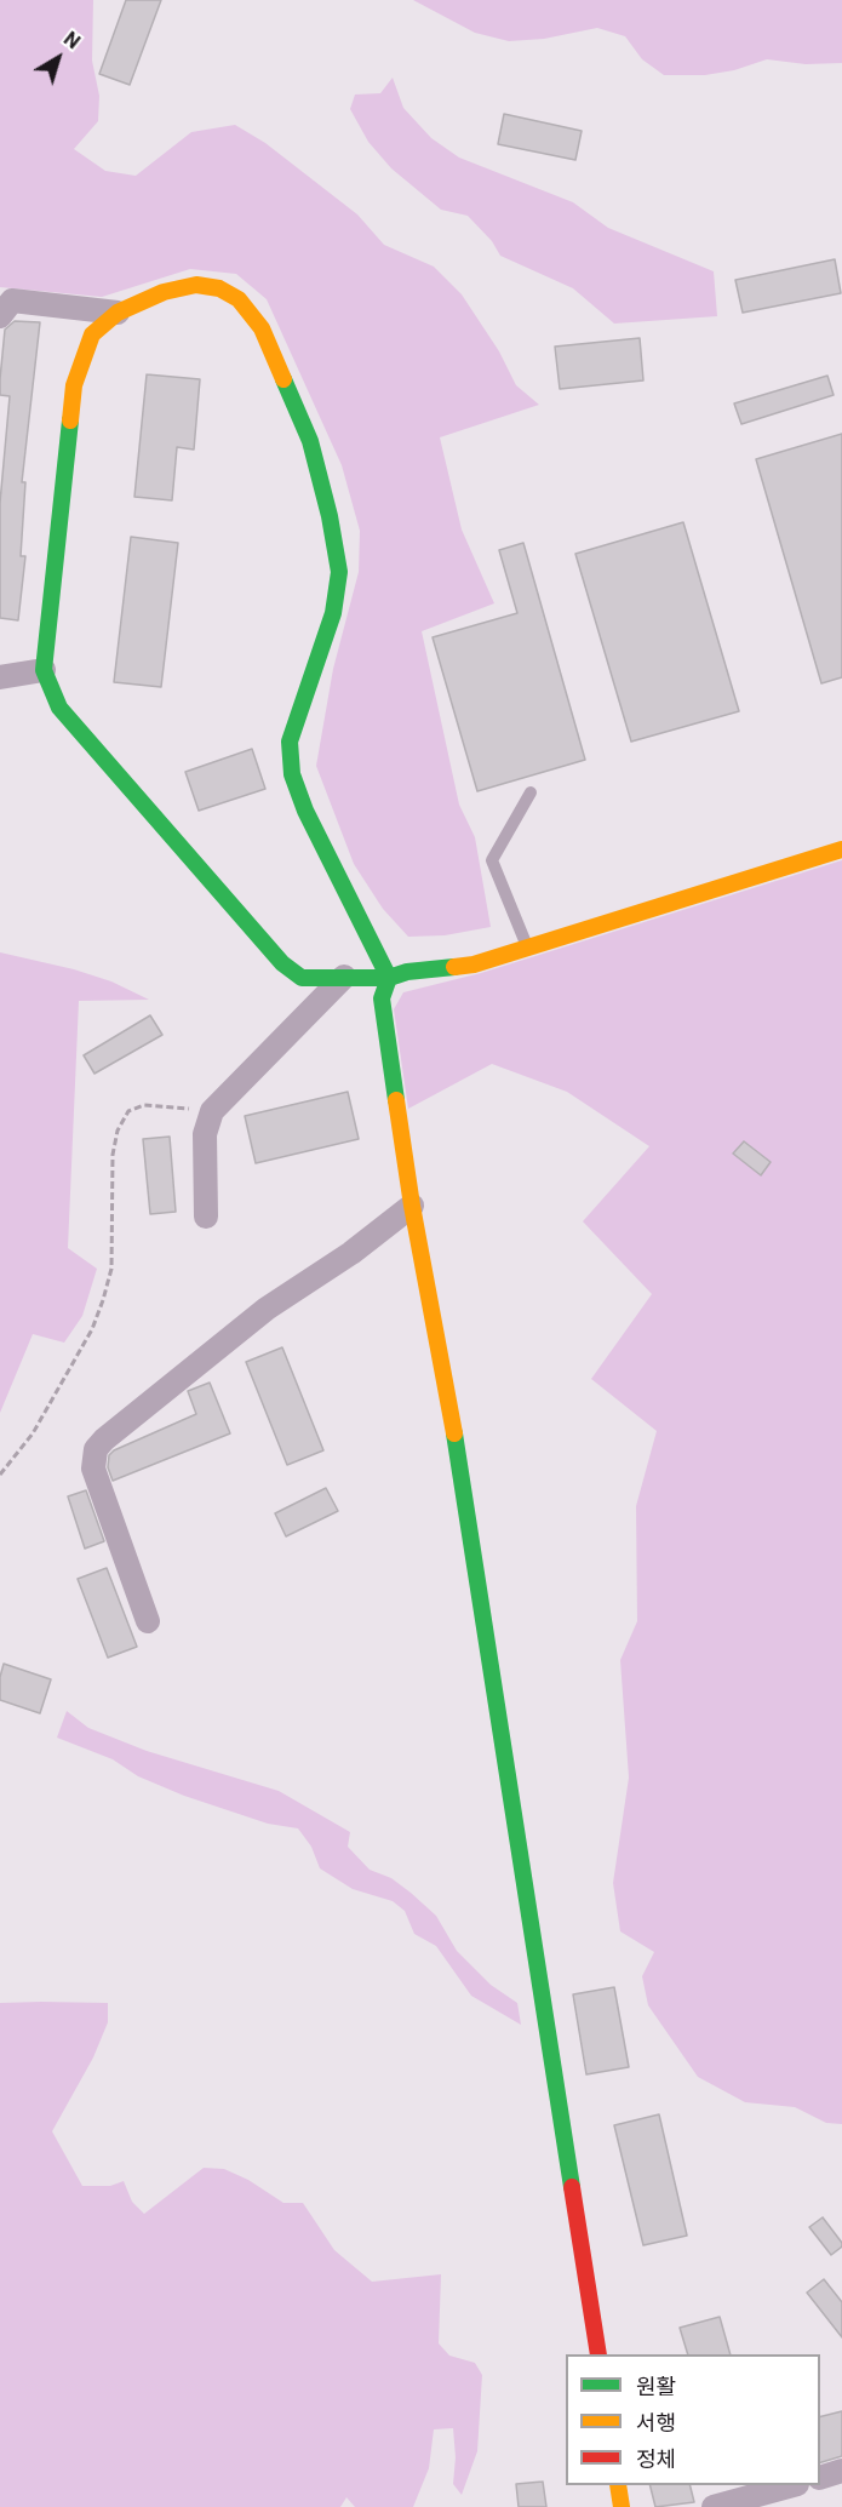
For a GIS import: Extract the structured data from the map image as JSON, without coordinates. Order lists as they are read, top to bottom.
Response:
{
  "legend": ["원활", "서행", "정체"],
  "north": "top right"
}
